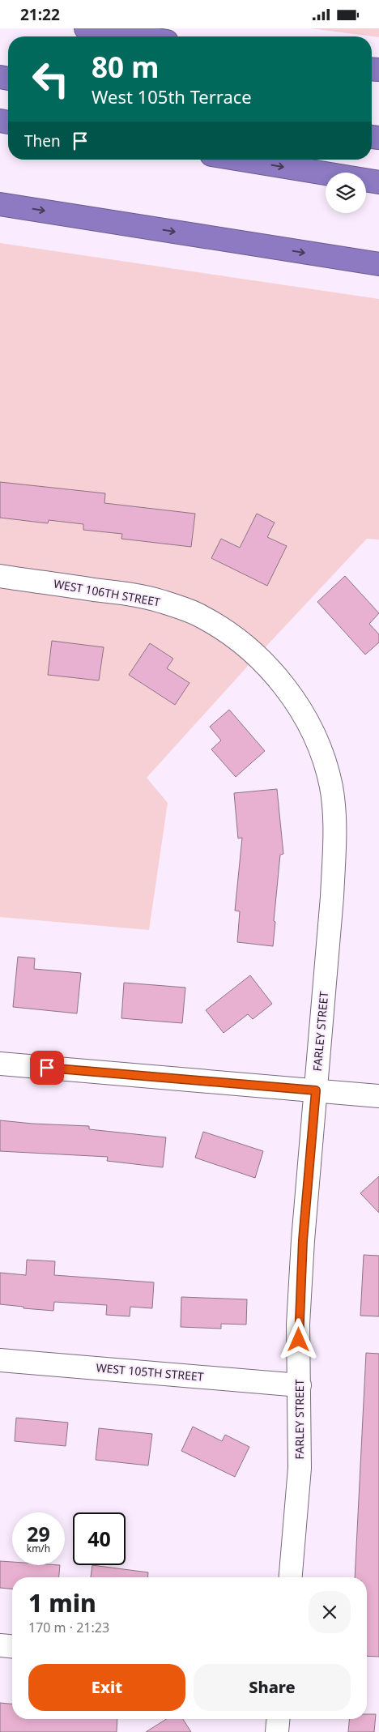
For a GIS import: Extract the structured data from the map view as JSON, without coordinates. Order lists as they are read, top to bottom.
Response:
{
  "streets": {
    "street": ["WEST 106TH STREET", "FARLEY STREET", "WEST 105TH STREET"]
  },
  "crossings": [
    ["WEST 106TH STREET", "FARLEY STREET"],
    ["FARLEY STREET", "WEST 105TH STREET"]
  ],
  "page": {
    "status": "21:22",
    "turn": ["80 m", "West 105th Terrace"],
    "then": "Then",
    "speed": "29 km/h",
    "limit": "40",
    "heading": ["1 min", "170 m · 21:23"],
    "buttons": ["Exit", "Share"]
  }
}
